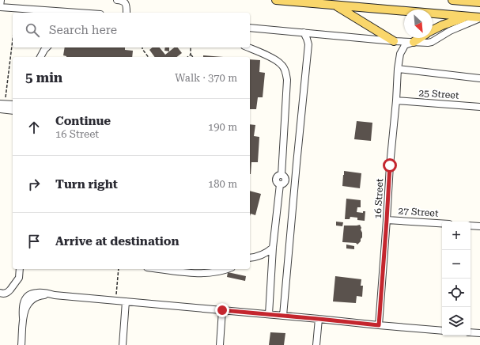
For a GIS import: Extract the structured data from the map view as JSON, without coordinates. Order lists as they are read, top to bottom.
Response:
{
  "streets": {
    "street": ["25 Street", "16 Street", "27 Street"]
  },
  "crossings": [
    ["25 Street", "16 Street"],
    ["16 Street", "27 Street"]
  ],
  "north": "bottom right",
  "page": {
    "search": "Search here",
    "heading": ["5 min", "Walk · 370 m"],
    "list": [
      ["Continue", "16 Street", "190 m"],
      ["Turn right", "180 m"],
      "Arrive at destination"
    ],
    "map_buttons": ["+", "−"]
  }
}
